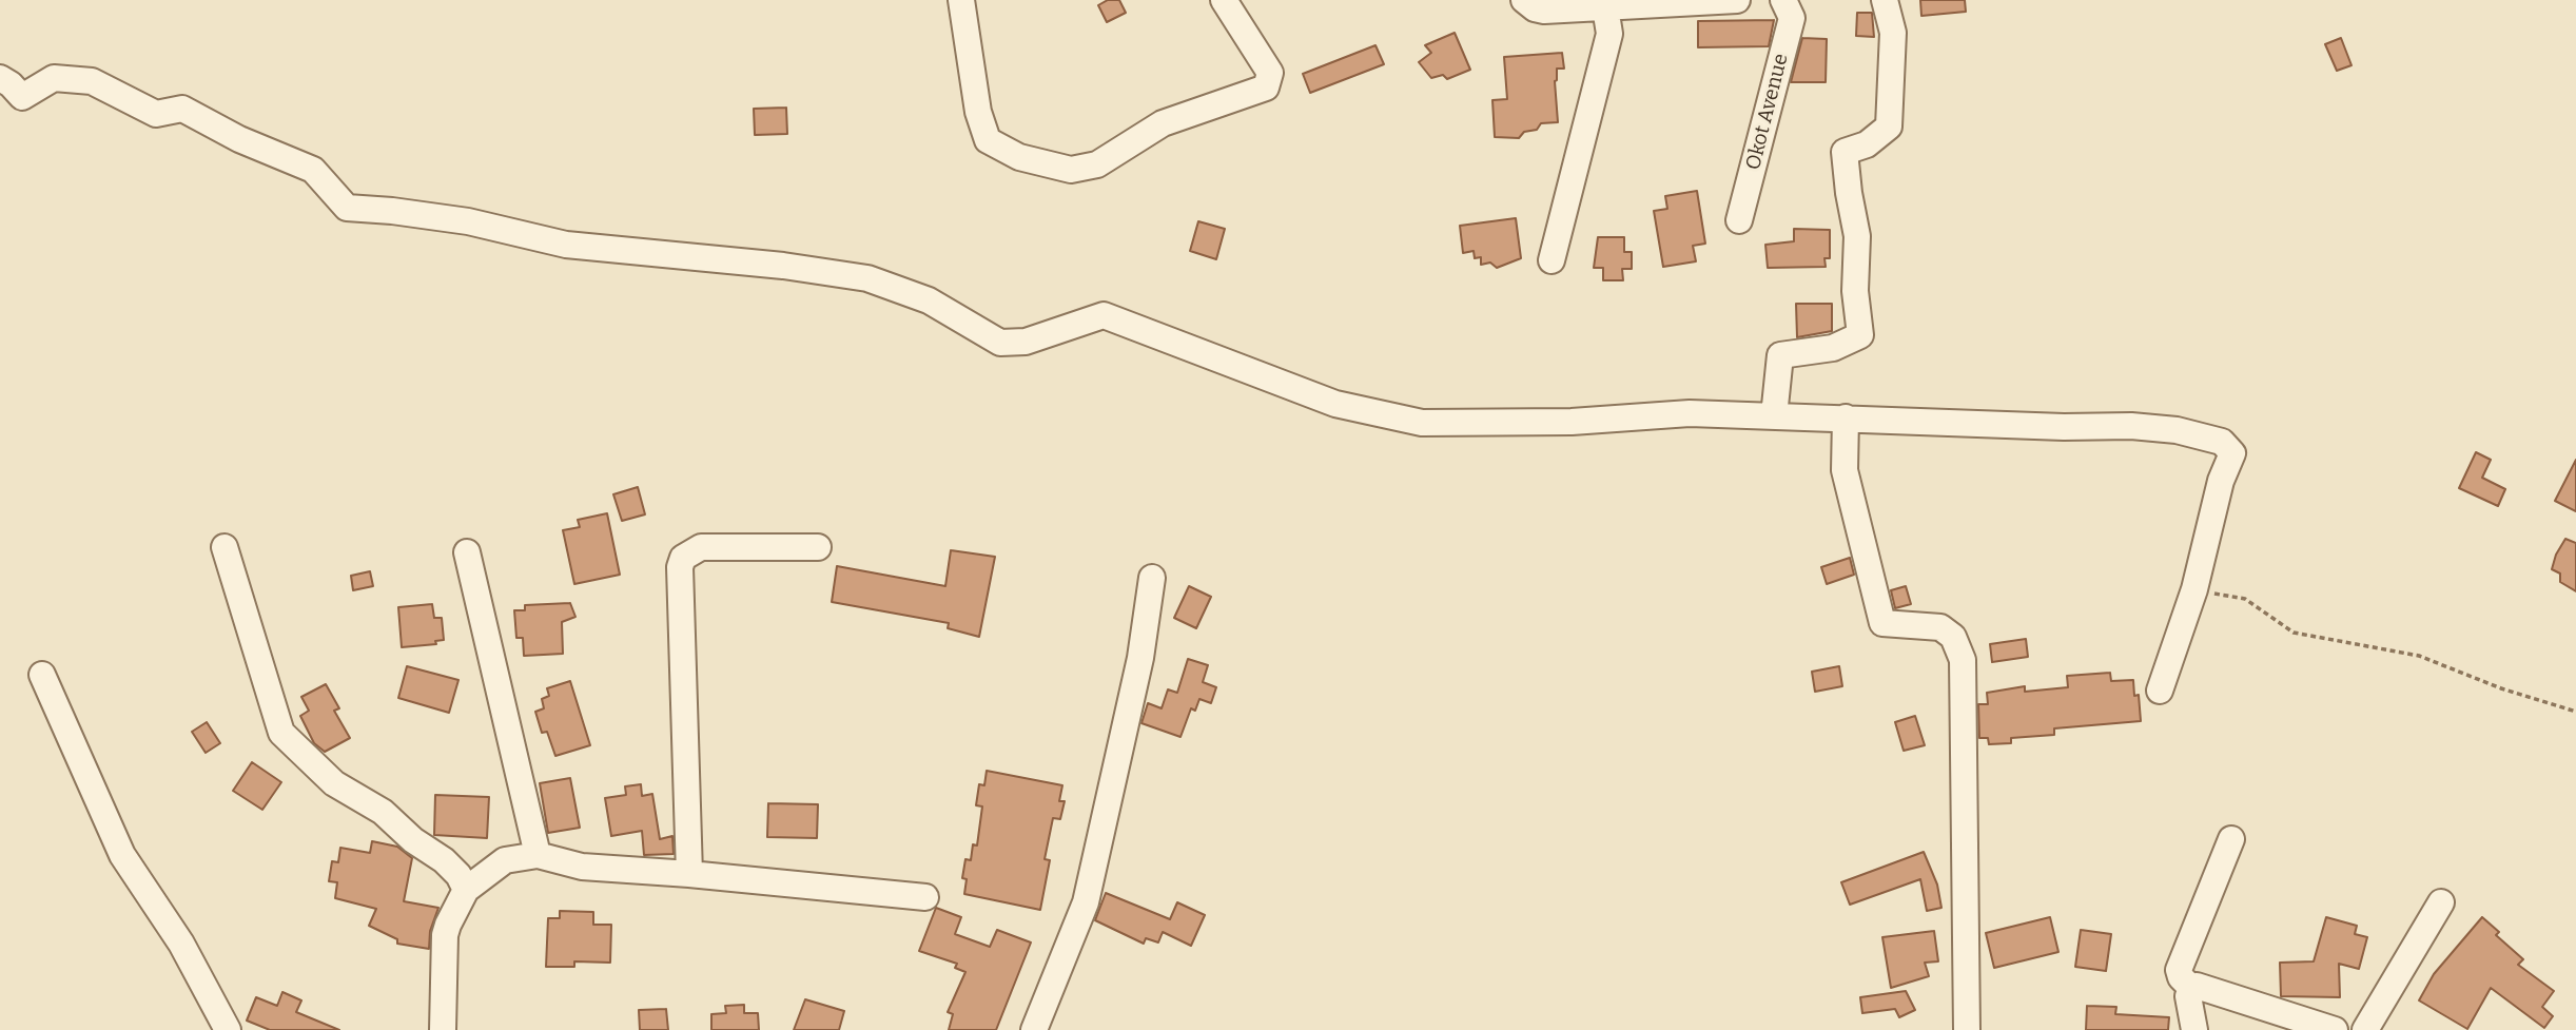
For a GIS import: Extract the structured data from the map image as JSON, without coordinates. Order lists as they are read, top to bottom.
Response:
{
  "streets": {
    "street": ["Okot Avenue"]
  }
}
